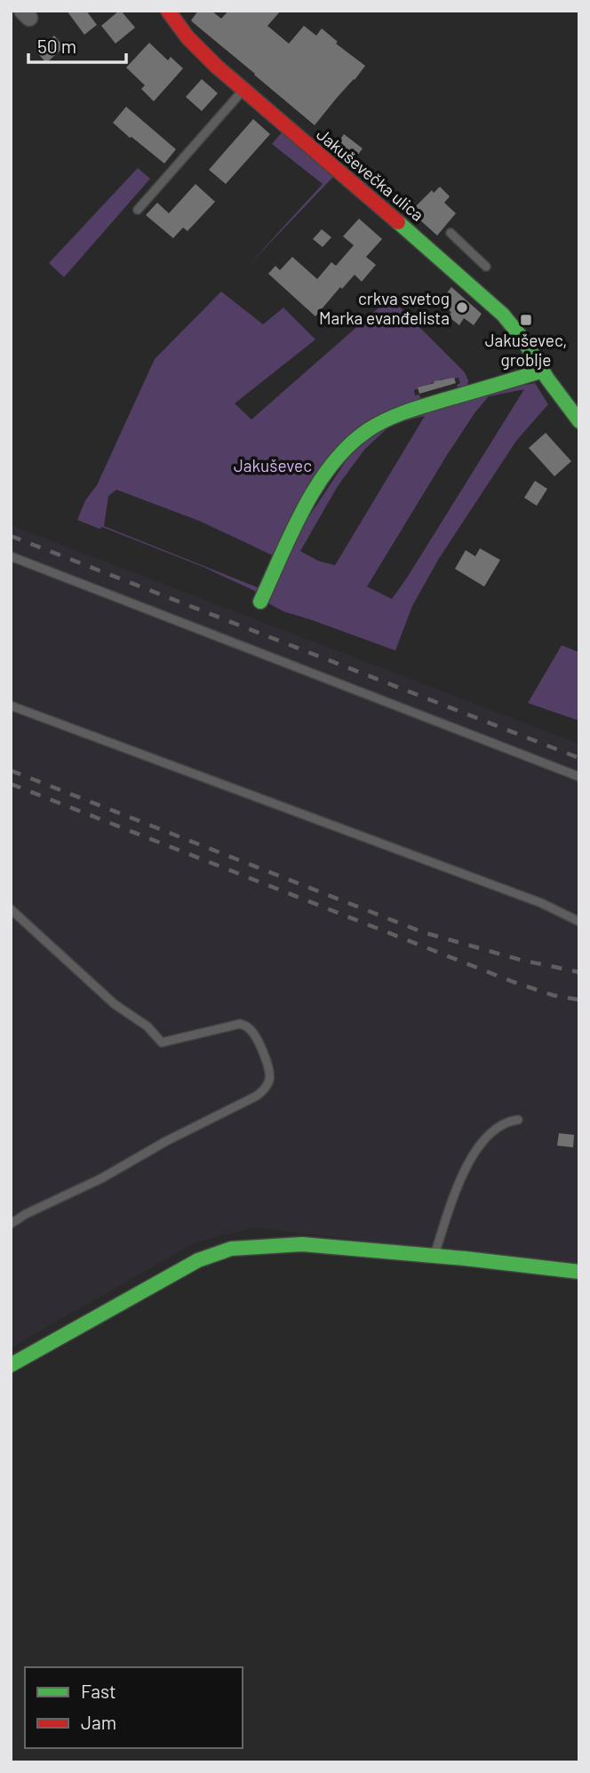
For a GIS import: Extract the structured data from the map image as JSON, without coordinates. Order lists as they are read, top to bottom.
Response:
{
  "streets": {
    "street": ["Jakuševečka ulica"]
  },
  "parks": ["Jakuševec"],
  "places": {
    "other": ["crkva svetog Marka evanđelista"],
    "transit": ["Jakuševec, groblje"]
  },
  "legend": ["Fast", "Jam"],
  "scale_bar": "50 m"
}
